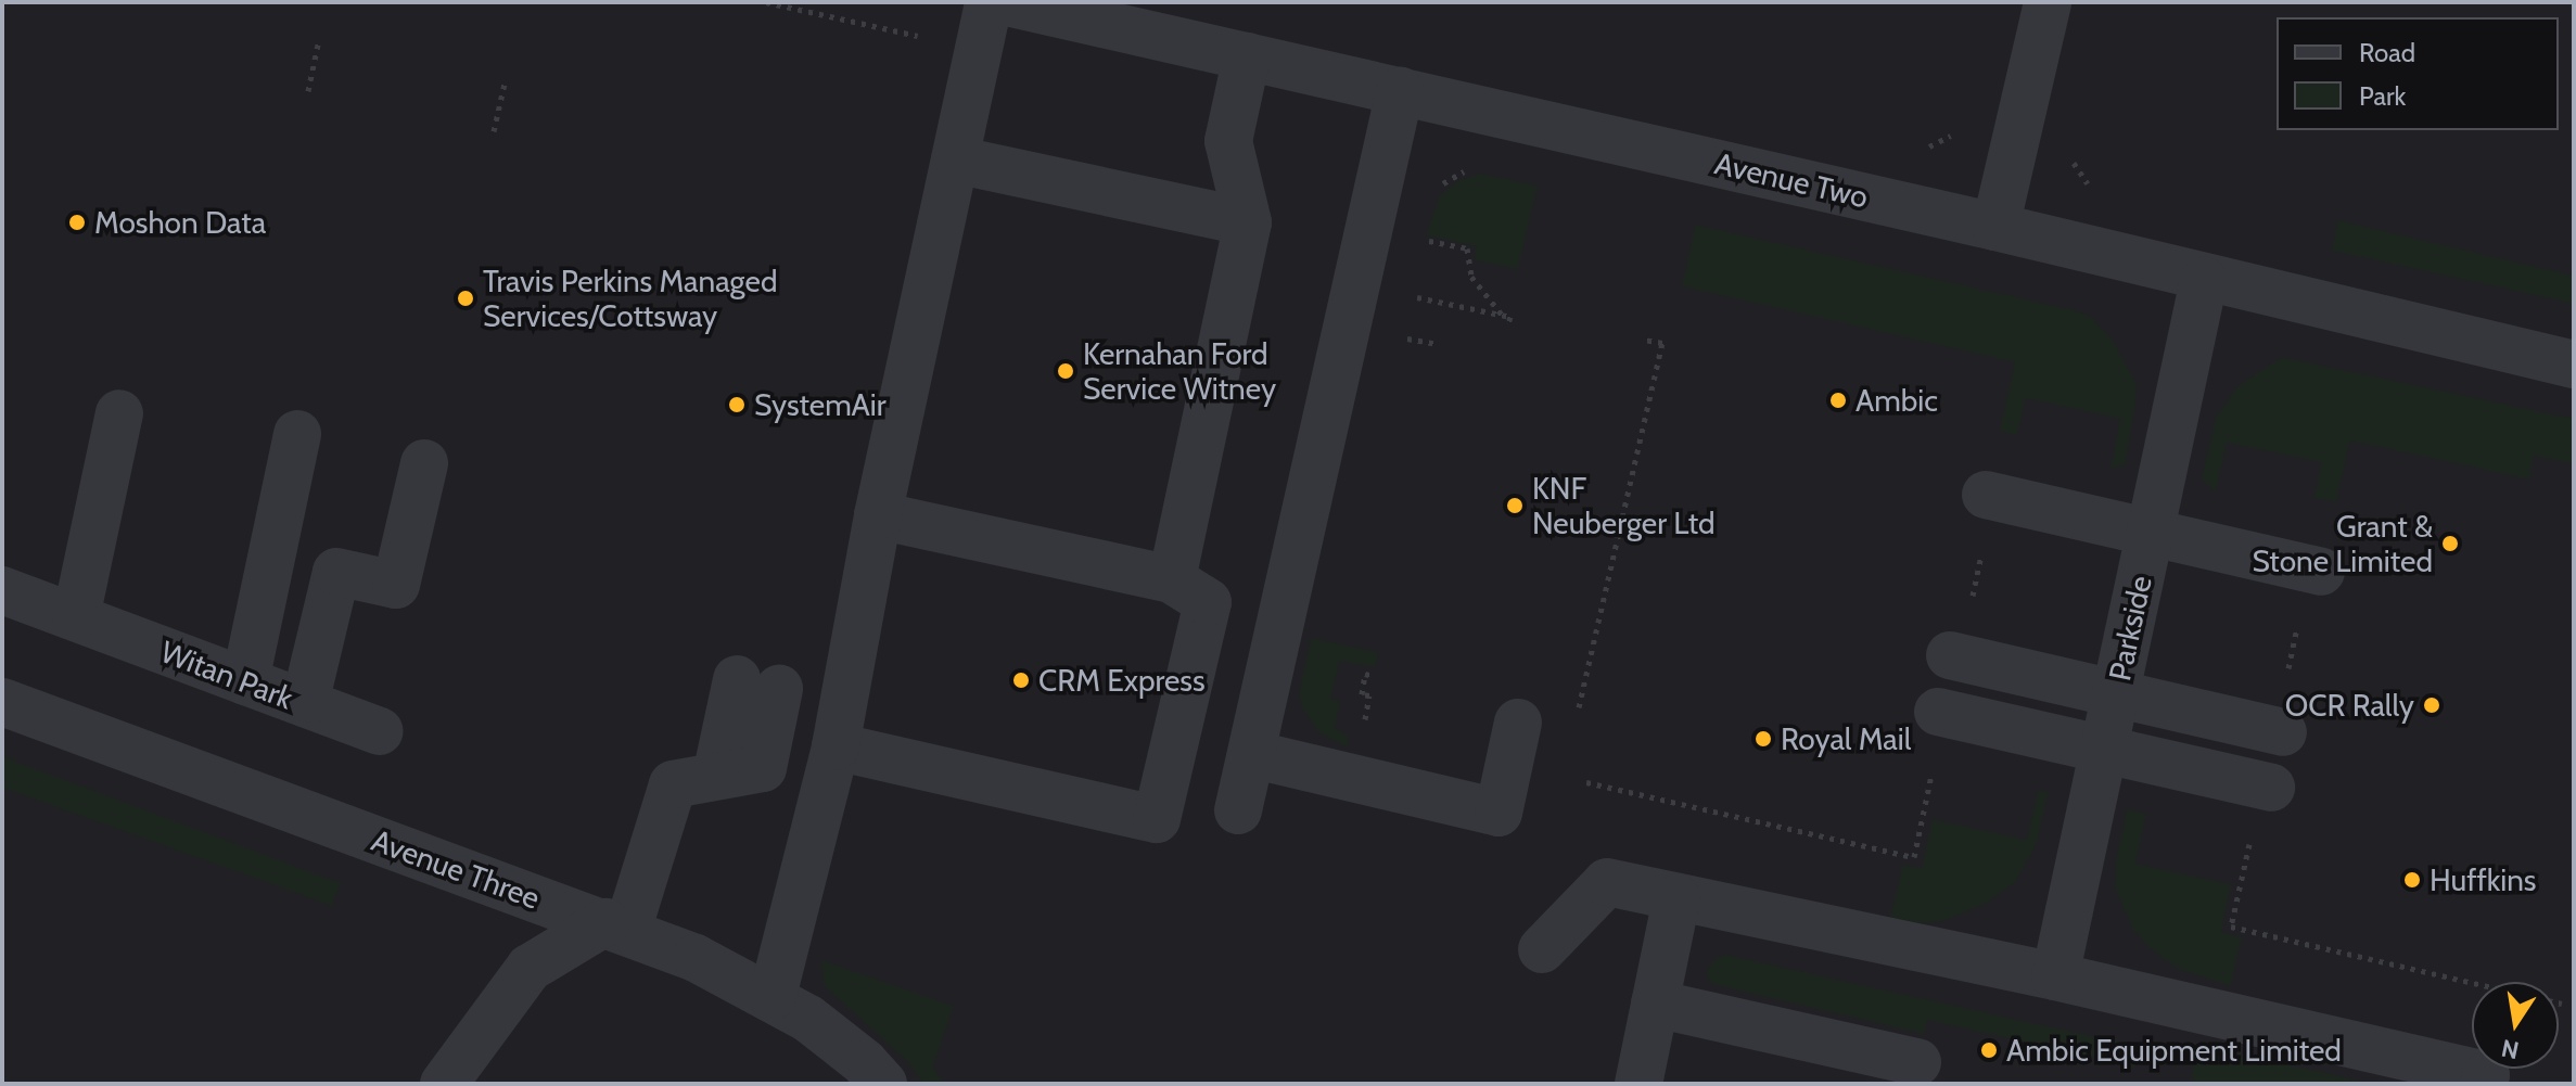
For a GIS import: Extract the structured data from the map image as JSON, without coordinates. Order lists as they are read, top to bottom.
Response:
{
  "streets": {
    "street": [
      "Avenue Two",
      "Parkside",
      "Witan Park",
      "Avenue Three"
    ]
  },
  "crossings": [
    ["Avenue Two", "Parkside"]
  ],
  "places": [
    "Moshon Data",
    "Travis Perkins Managed Services/Cottsway",
    "Kernahan Ford Service Witney",
    "Ambic",
    "SystemAir",
    "KNF Neuberger Ltd",
    "Grant & Stone Limited",
    "CRM Express",
    "OCR Rally",
    "Royal Mail",
    "Huffkins",
    "Ambic Equipment Limited"
  ],
  "legend": ["Road", "Park"],
  "north": "bottom"
}
